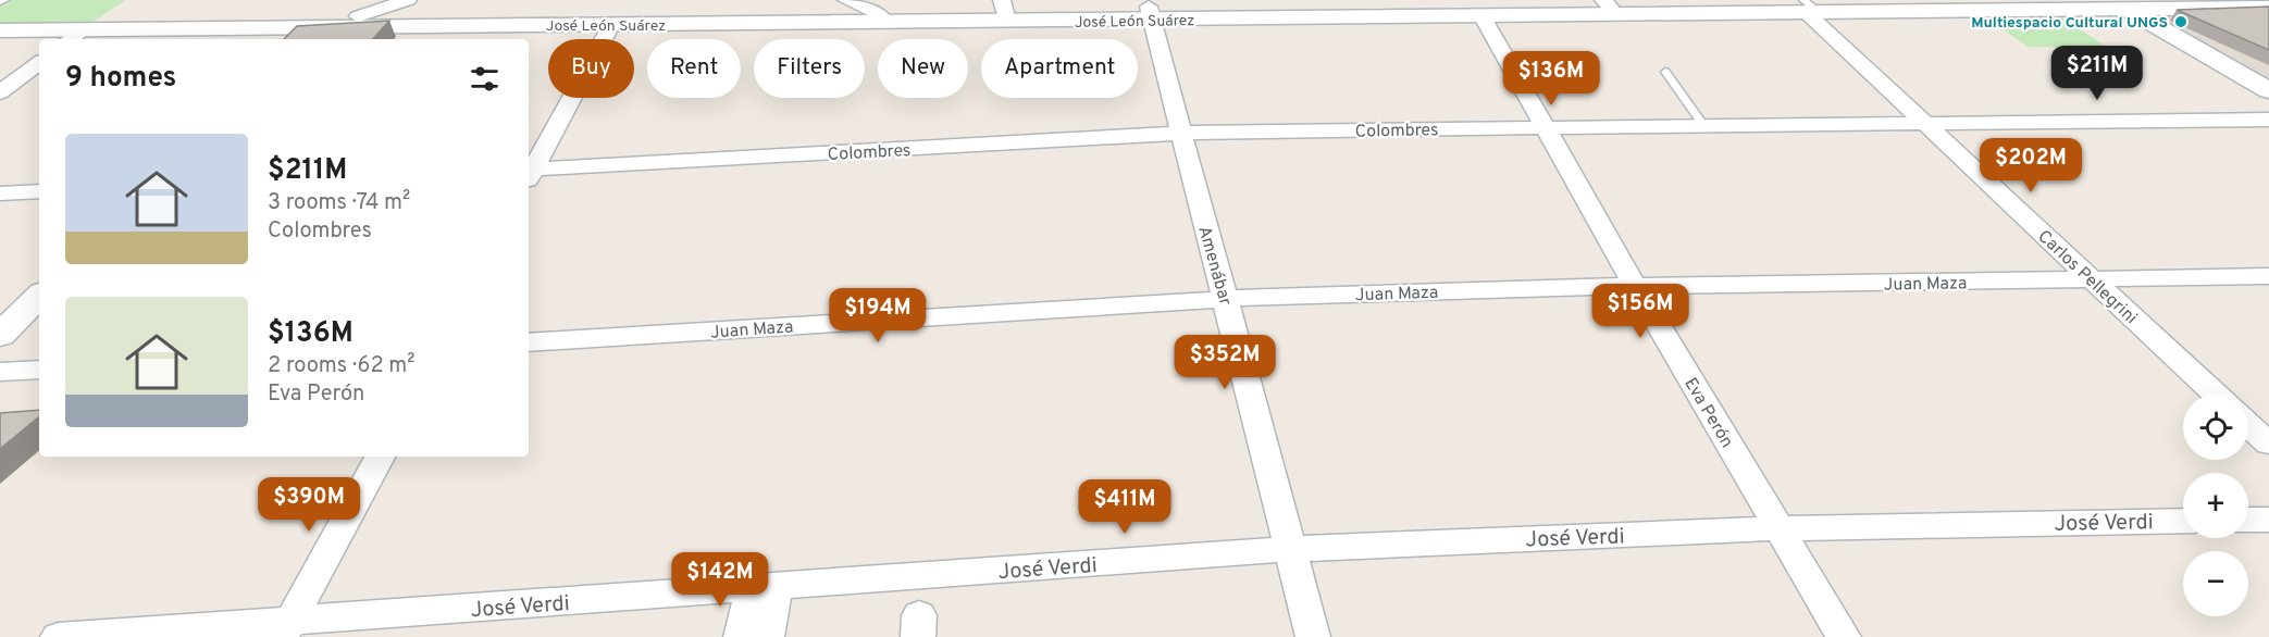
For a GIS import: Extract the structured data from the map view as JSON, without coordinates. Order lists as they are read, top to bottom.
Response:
{
  "streets": {
    "street": [
      "José León Suárez",
      "Colombres",
      "Amenábar",
      "Carlos Pellegrini",
      "Juan Maza",
      "Eva Perón",
      "José Verdi"
    ]
  },
  "crossings": [
    ["José León Suárez", "Amenábar"],
    ["José León Suárez", "Carlos Pellegrini"],
    ["José León Suárez", "Eva Perón"],
    ["Colombres", "Amenábar"],
    ["Colombres", "Carlos Pellegrini"],
    ["Colombres", "Eva Perón"],
    ["Amenábar", "Juan Maza"],
    ["Amenábar", "José Verdi"],
    ["Carlos Pellegrini", "Juan Maza"],
    ["Juan Maza", "Eva Perón"],
    ["Eva Perón", "José Verdi"]
  ],
  "places": ["Multiespacio Cultural UNGS"],
  "page": {
    "chip": [
      "Buy",
      "Rent",
      "Filters",
      "New",
      "Apartment"
    ],
    "heading": "9 homes",
    "price": [
      "$211M",
      "$136M",
      "$202M",
      "$156M",
      "$194M",
      "$352M",
      "$390M",
      "$411M",
      "$142M"
    ],
    "list": [
      {
        "name": "$211M",
        "note": "3 rooms · 74 m² · Colombres"
      },
      {
        "name": "$136M",
        "note": "2 rooms · 62 m² · Eva Perón"
      }
    ],
    "map_buttons": ["+", "−"]
  }
}
